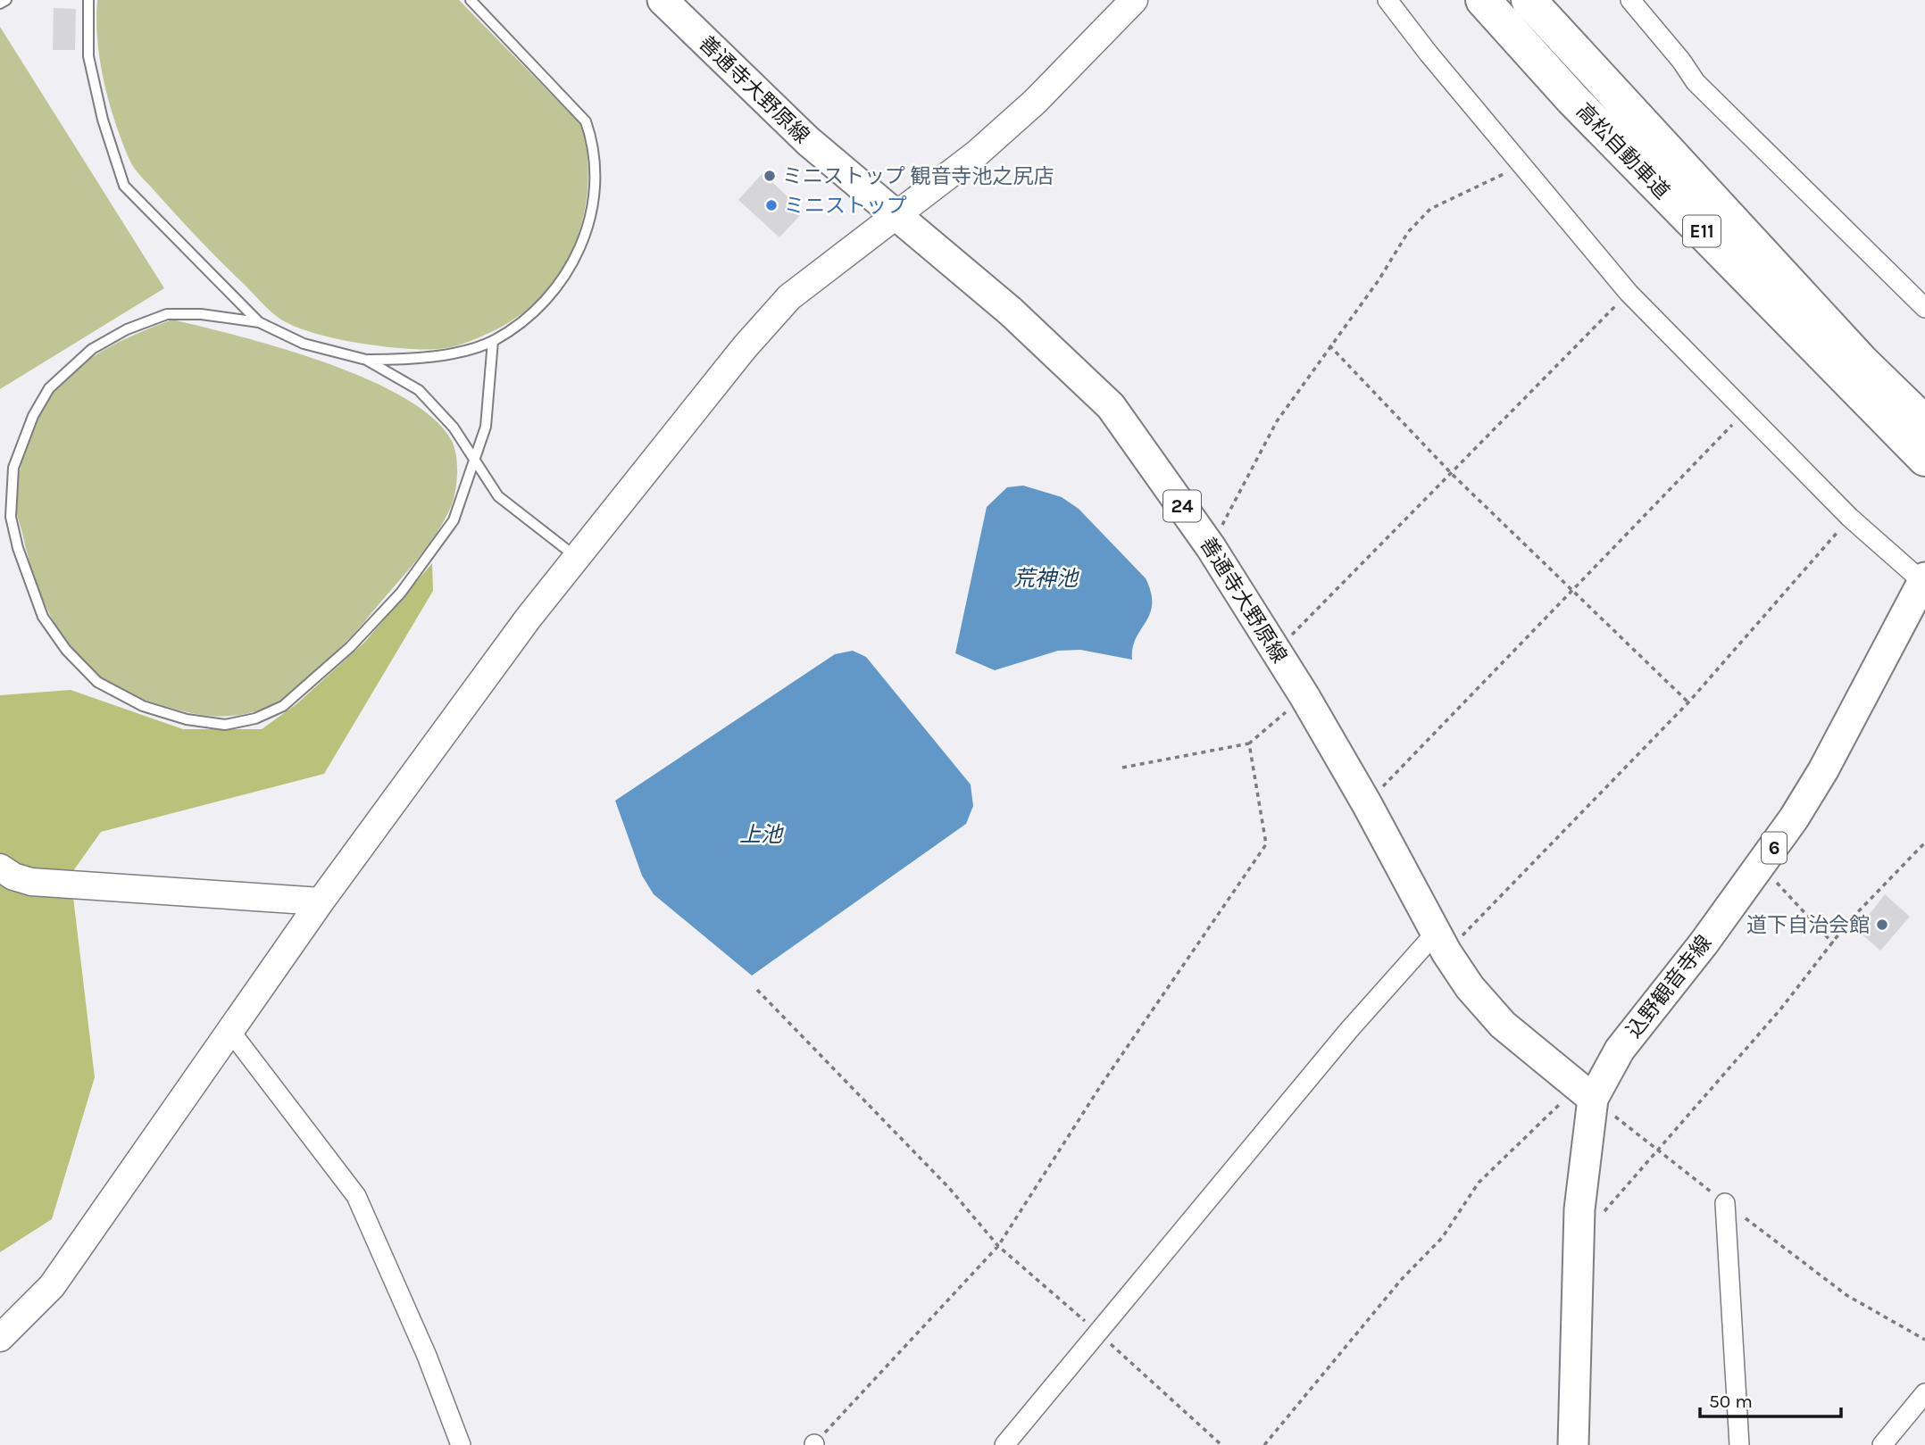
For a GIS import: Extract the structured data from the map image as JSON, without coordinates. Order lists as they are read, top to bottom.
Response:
{
  "streets": {
    "highway": ["高松自動車道", "E11"],
    "main road": [
      "善通寺大野原線",
      "24",
      "6",
      "込野観音寺線"
    ]
  },
  "crossings": [
    ["善通寺大野原線", "込野観音寺線"]
  ],
  "water": ["荒神池", "上池"],
  "places": ["ミニストップ 観音寺池之尻店", "ミニストップ", "道下自治会館"],
  "scale_bar": "50 m"
}
